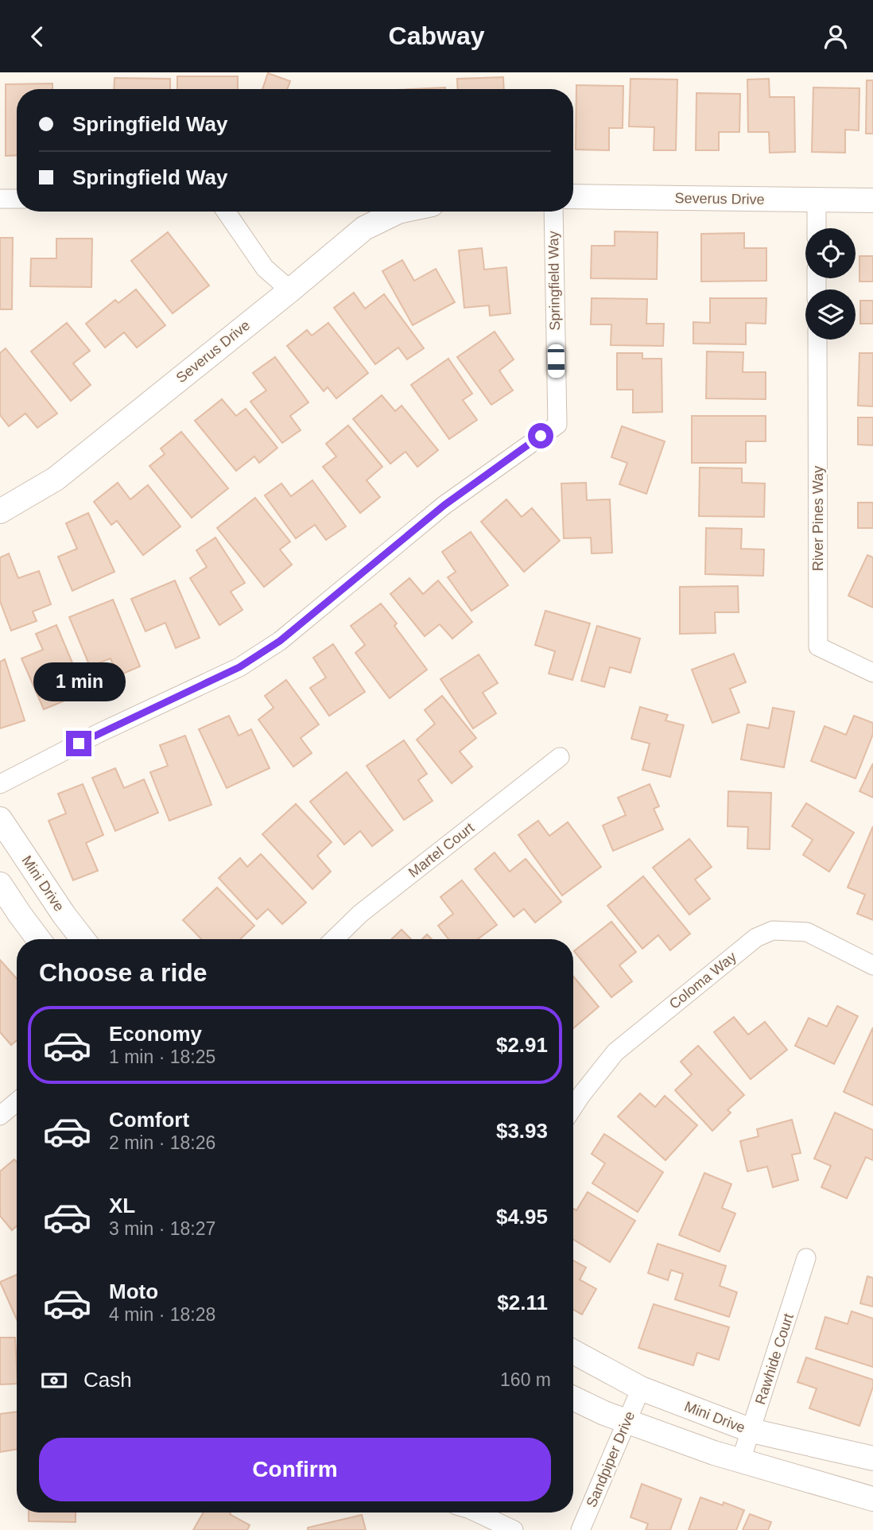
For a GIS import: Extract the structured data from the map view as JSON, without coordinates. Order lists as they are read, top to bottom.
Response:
{
  "streets": {
    "street": [
      "Severus Drive",
      "Springfield Way",
      "River Pines Way",
      "Martel Court",
      "Mini Drive",
      "Coloma Way",
      "Rawhide Court",
      "Sandpiper Drive"
    ]
  },
  "crossings": [
    ["Mini Drive", "Rawhide Court"],
    ["Mini Drive", "Sandpiper Drive"]
  ],
  "page": {
    "header": "Cabway",
    "banner": ["Springfield Way", "Springfield Way"],
    "bubble": "1 min",
    "heading": "Choose a ride",
    "list": [
      {
        "name": "Economy",
        "note": "1 min · 18:25",
        "value": "$2.91"
      },
      {
        "name": "Comfort",
        "note": "2 min · 18:26",
        "value": "$3.93"
      },
      {
        "name": "XL",
        "note": "3 min · 18:27",
        "value": "$4.95"
      },
      {
        "name": "Moto",
        "note": "4 min · 18:28",
        "value": "$2.11"
      }
    ],
    "pay": ["Cash", "160 m"],
    "buttons": "Confirm"
  }
}
